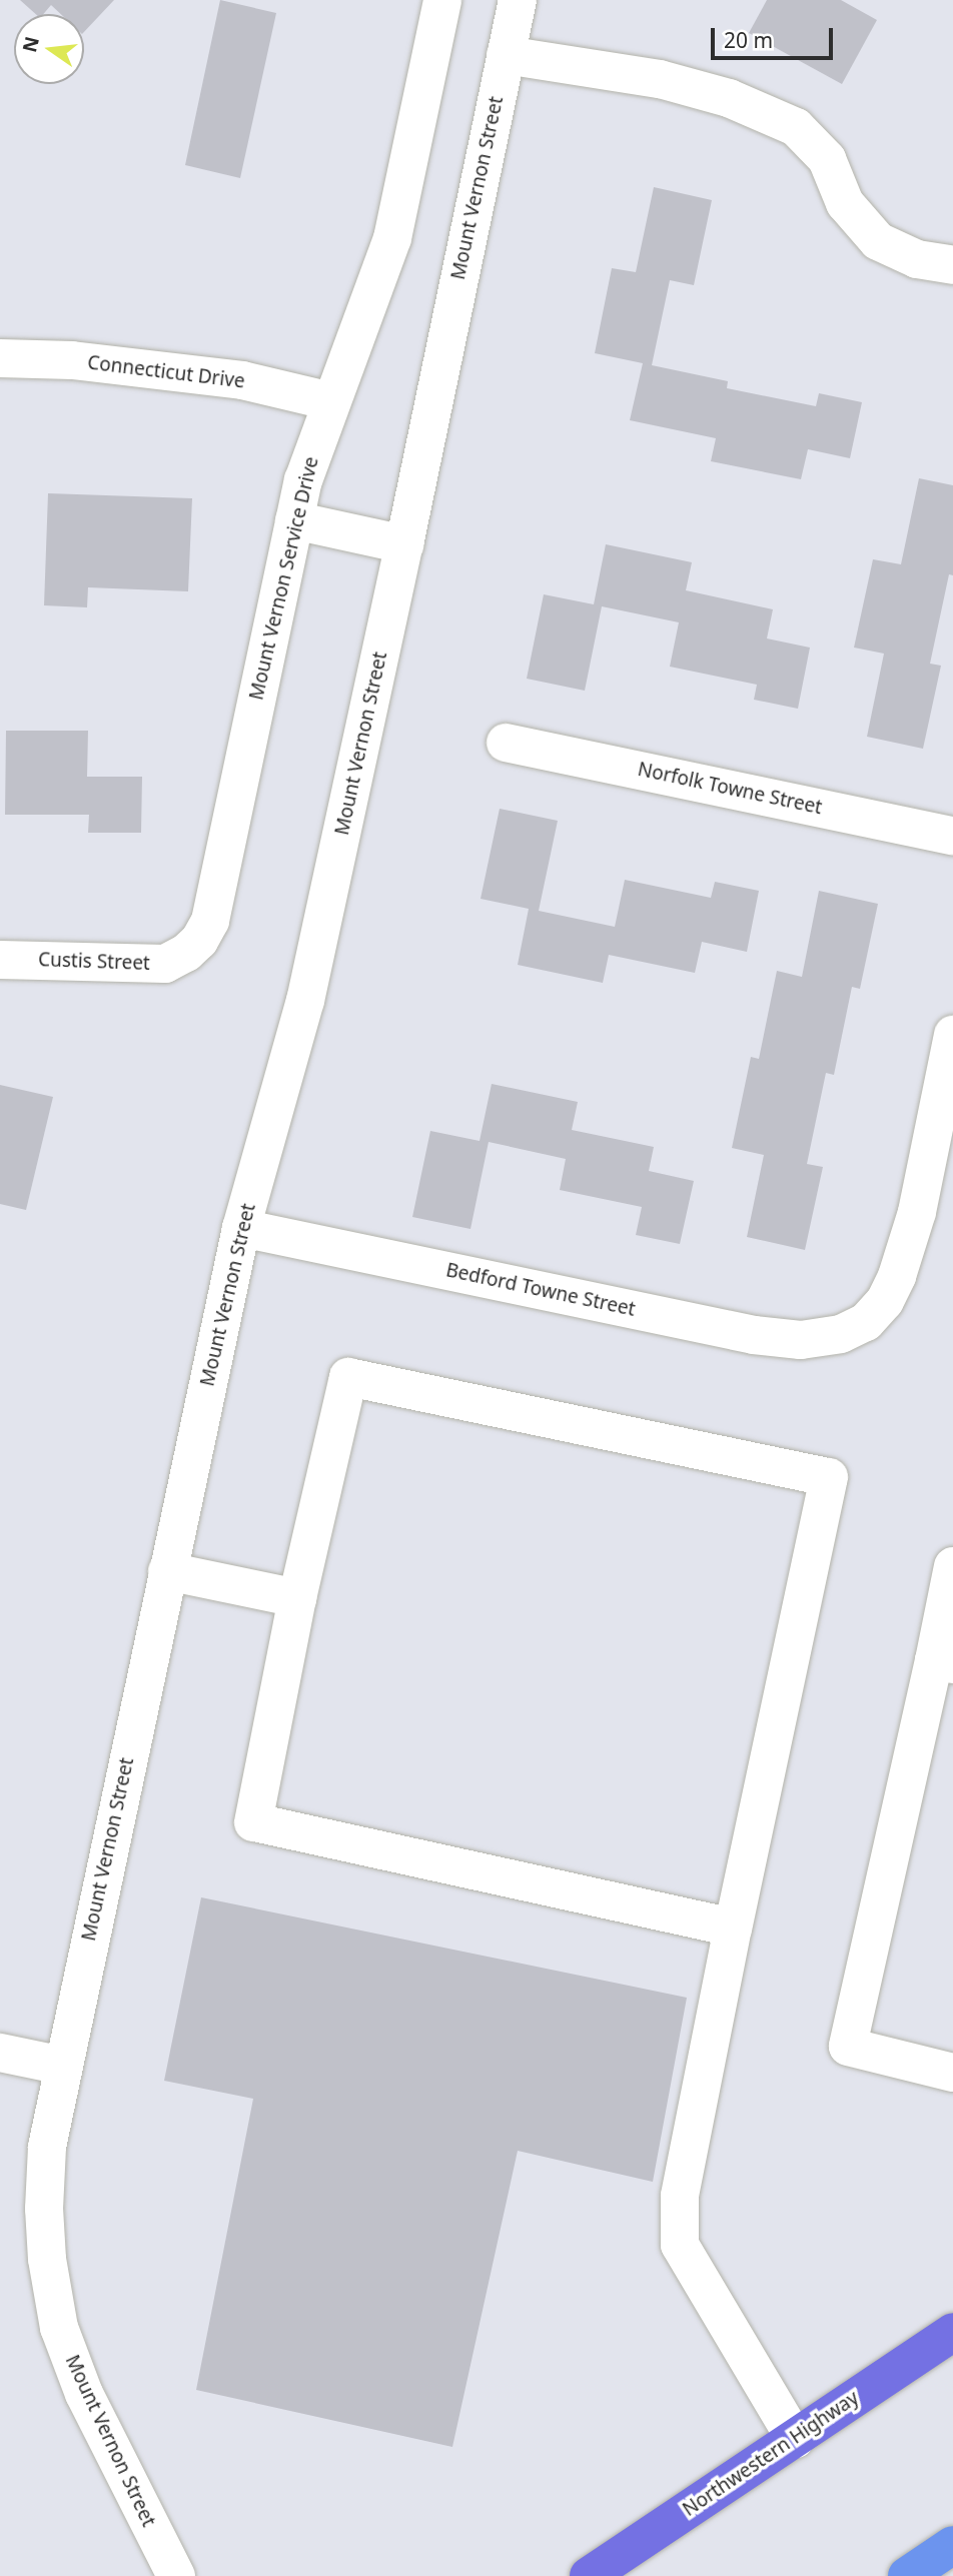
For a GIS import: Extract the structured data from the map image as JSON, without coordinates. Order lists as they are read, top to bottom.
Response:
{
  "streets": {
    "main road": ["Northwestern Highway"],
    "street": [
      "Mount Vernon Street",
      "Connecticut Drive",
      "Mount Vernon Service Drive",
      "Norfolk Towne Street",
      "Custis Street",
      "Bedford Towne Street"
    ]
  },
  "crossings": [
    ["Mount Vernon Street", "Bedford Towne Street"],
    ["Connecticut Drive", "Mount Vernon Service Drive"],
    ["Mount Vernon Service Drive", "Custis Street"]
  ],
  "scale_bar": "20 m",
  "north": "left"
}
